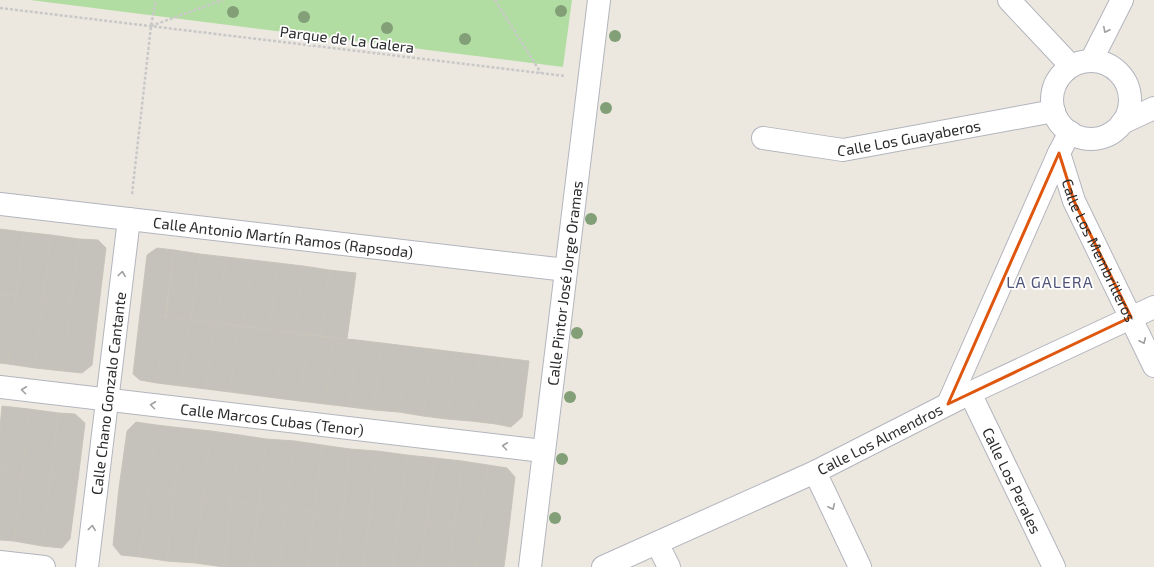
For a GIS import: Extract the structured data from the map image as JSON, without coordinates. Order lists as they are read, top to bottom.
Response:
{
  "streets": {
    "street": [
      "Calle Los Guayaberos",
      "Calle Antonio Martín Ramos (Rapsoda)",
      "Calle Los Membrilleros",
      "Calle Pintor José Jorge Oramas",
      "Calle Chano Gonzalo Cantante",
      "Calle Marcos Cubas (Tenor)",
      "Calle Los Almendros",
      "Calle Los Perales"
    ],
    "path": ["Parque de La Galera"]
  },
  "crossings": [
    ["Parque de La Galera", "Calle Pintor José Jorge Oramas"],
    ["Calle Antonio Martín Ramos (Rapsoda)", "Calle Pintor José Jorge Oramas"],
    ["Calle Antonio Martín Ramos (Rapsoda)", "Calle Chano Gonzalo Cantante"],
    ["Calle Los Membrilleros", "Calle Los Almendros"],
    ["Calle Pintor José Jorge Oramas", "Calle Marcos Cubas (Tenor)"],
    ["Calle Chano Gonzalo Cantante", "Calle Marcos Cubas (Tenor)"],
    ["Calle Los Almendros", "Calle Los Perales"]
  ],
  "one_way": ["Calle Chano Gonzalo Cantante", "Calle Marcos Cubas (Tenor)"],
  "districts": ["LA GALERA"]
}
